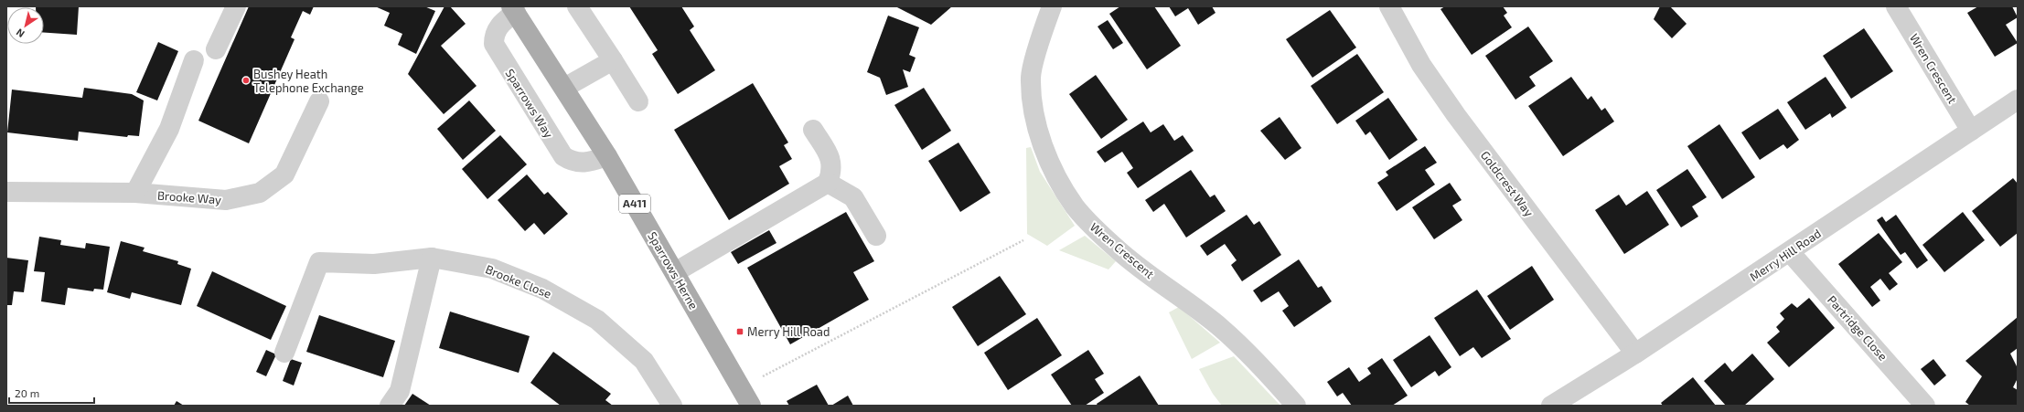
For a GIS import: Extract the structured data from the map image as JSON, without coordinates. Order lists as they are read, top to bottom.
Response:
{
  "streets": {
    "main road": ["A411", "Sparrows Herne"],
    "street": [
      "Wren Crescent",
      "Sparrows Way",
      "Goldcrest Way",
      "Brooke Way",
      "Merry Hill Road",
      "Brooke Close",
      "Partridge Close"
    ]
  },
  "crossings": [
    ["Wren Crescent", "Merry Hill Road"],
    ["Sparrows Way", "Sparrows Herne"],
    ["Goldcrest Way", "Merry Hill Road"],
    ["Merry Hill Road", "Partridge Close"]
  ],
  "places": {
    "other": ["Bushey Heath Telephone Exchange"],
    "transit": ["Merry Hill Road"]
  },
  "scale_bar": "20 m",
  "north": "bottom left"
}
